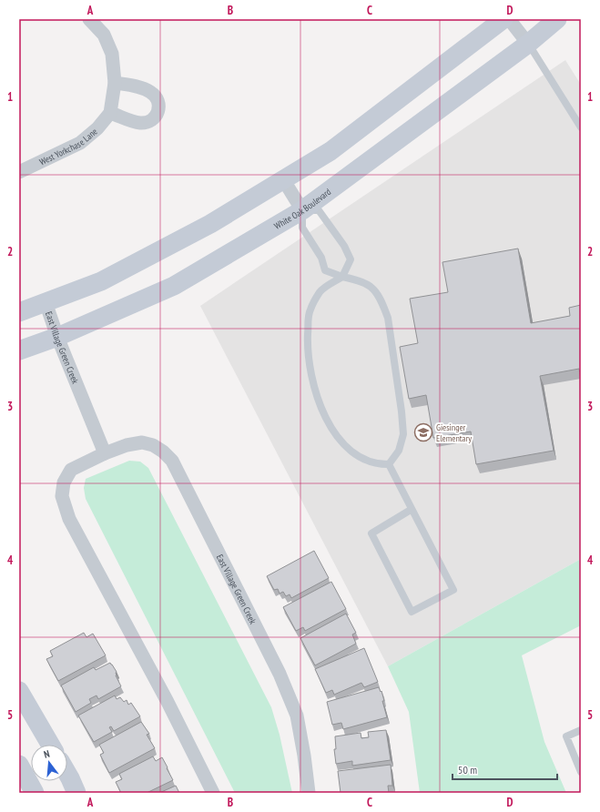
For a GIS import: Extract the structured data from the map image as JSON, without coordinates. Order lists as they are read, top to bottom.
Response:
{
  "streets": {
    "street": ["West Yorkchase Lane", "White Oak Boulevard", "East Village Green Creek"]
  },
  "crossings": [
    ["White Oak Boulevard", "East Village Green Creek"]
  ],
  "places": {
    "school or university": ["Giesinger Elementary"]
  },
  "scale_bar": "50 m",
  "north": "top",
  "grid": {
    "columns": [
      "A",
      "B",
      "C",
      "D"
    ],
    "rows": [
      "1",
      "2",
      "3",
      "4",
      "5"
    ]
  }
}
